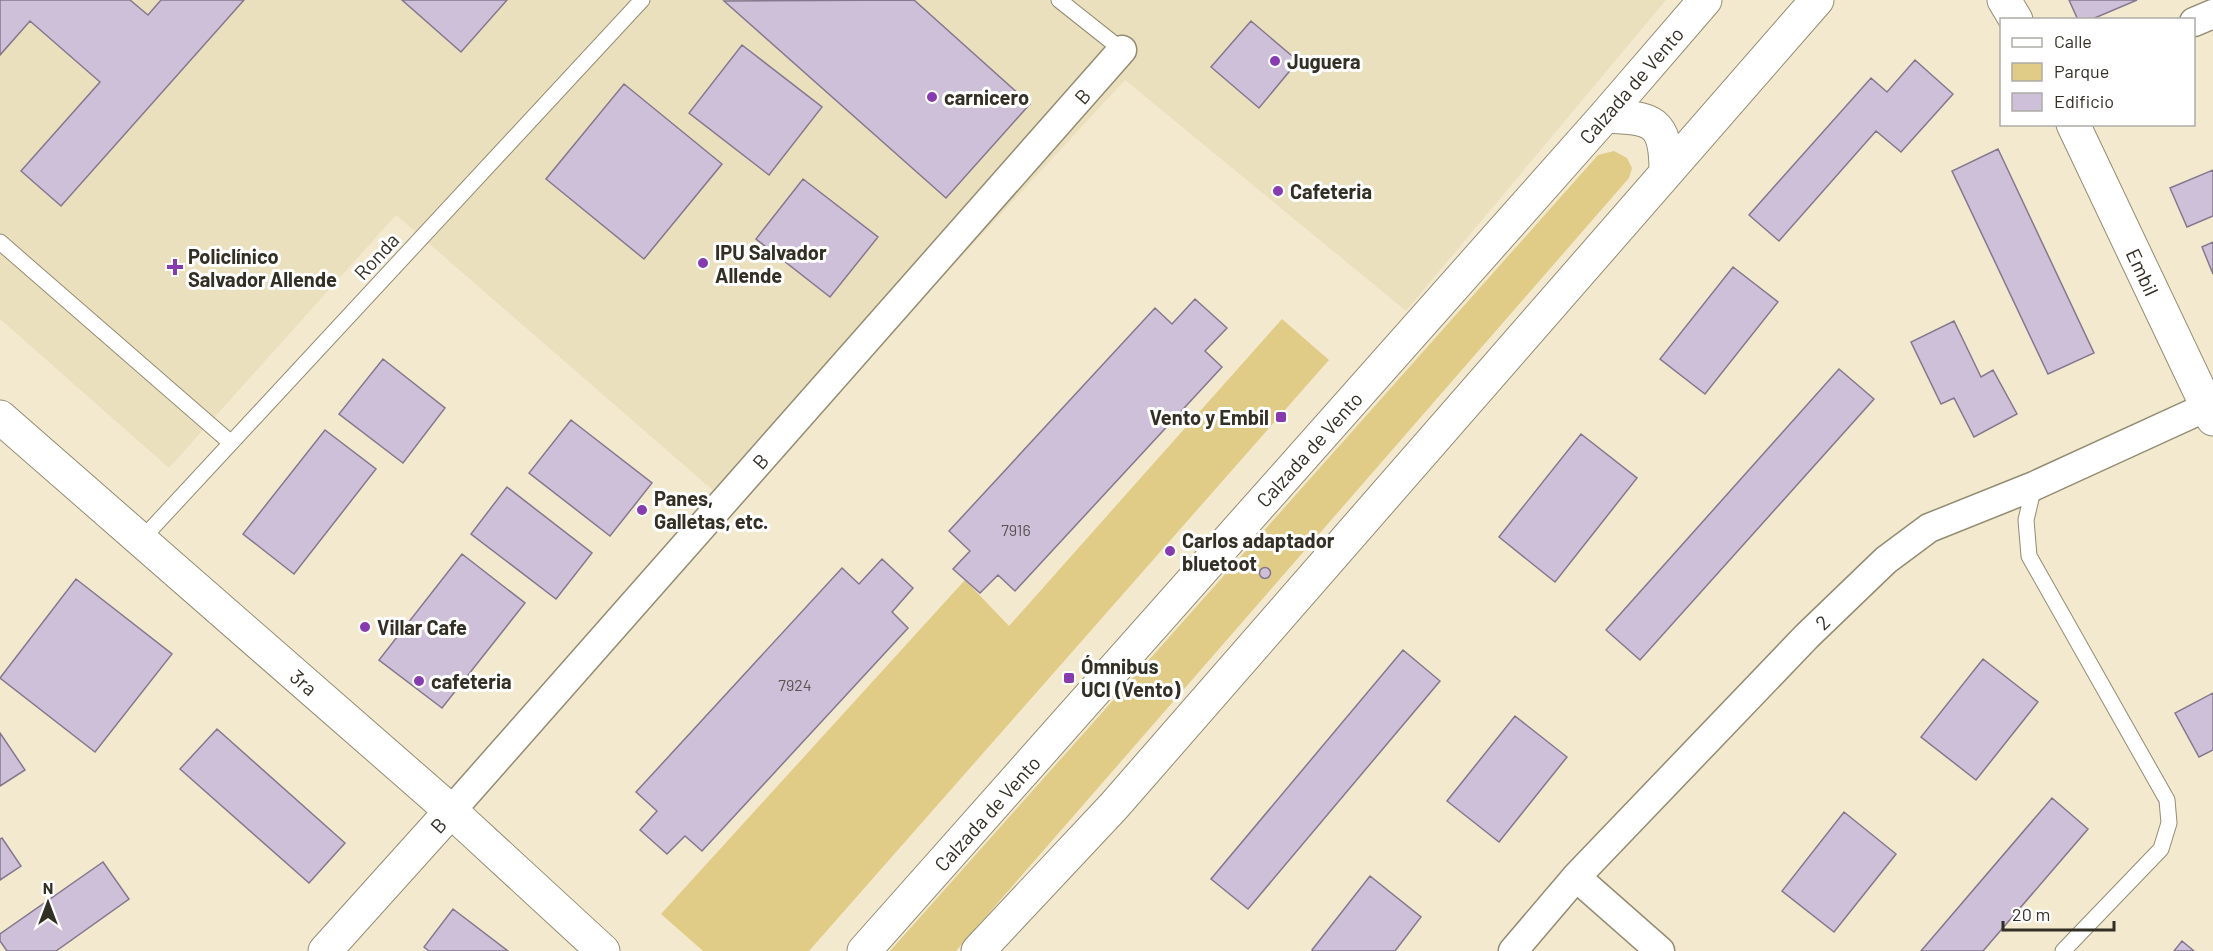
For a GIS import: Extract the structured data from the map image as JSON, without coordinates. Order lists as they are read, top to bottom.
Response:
{
  "streets": {
    "main road": [
      "Calzada de Vento",
      "B",
      "Embil",
      "3ra"
    ],
    "street": ["2"],
    "lane": ["Ronda"]
  },
  "crossings": [
    ["B", "3ra"],
    ["Ronda", "3ra"],
    ["Embil", "2"]
  ],
  "places": {
    "other": [
      "Juguera",
      "carnicero",
      "Cafeteria",
      "IPU Salvador Allende",
      "Panes, Galletas, etc.",
      "Carlos adaptador bluetoot",
      "Villar Cafe",
      "cafeteria"
    ],
    "health": ["Policlínico Salvador Allende"],
    "transit": ["Vento y Embil", "Ómnibus UCI (Vento)"]
  },
  "house_numbers": ["7916", "7924"],
  "legend": ["Calle", "Parque", "Edificio"],
  "scale_bar": "20 m",
  "north": "top"
}
